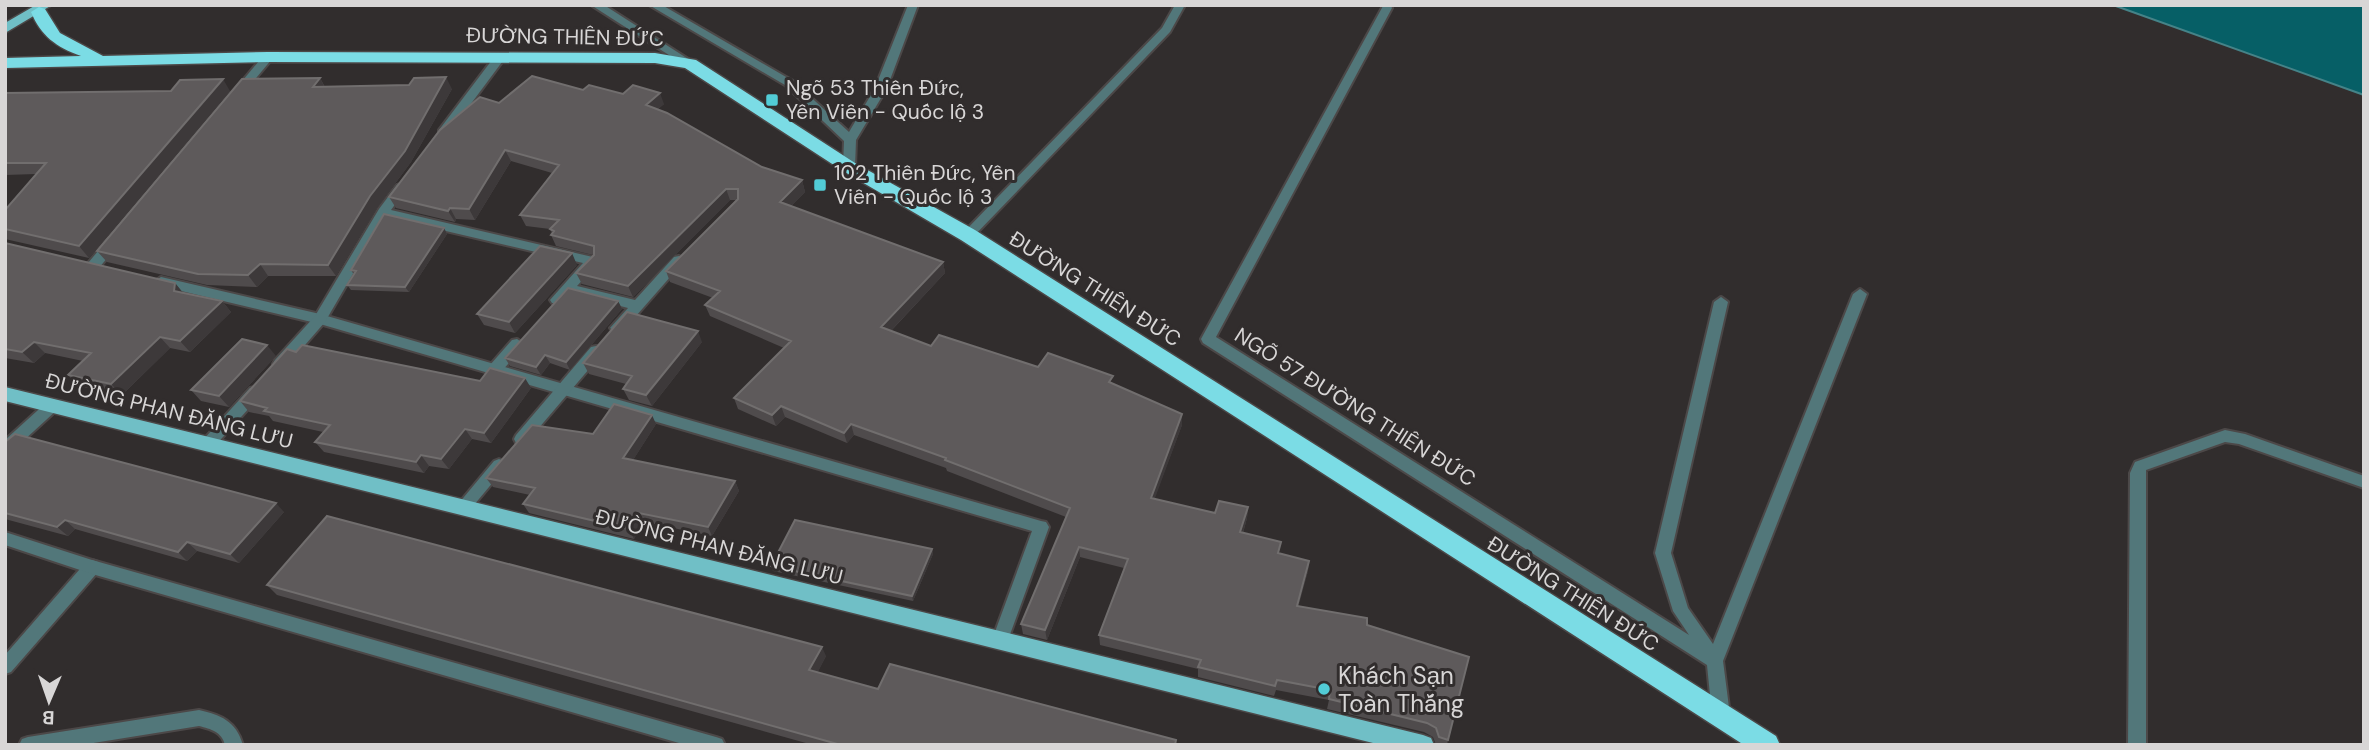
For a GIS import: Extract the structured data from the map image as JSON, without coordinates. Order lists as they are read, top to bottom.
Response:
{
  "streets": {
    "highway": ["ĐƯỜNG THIÊN ĐỨC"],
    "main road": ["ĐƯỜNG PHAN ĐĂNG LƯU"],
    "street": ["NGÕ 57 ĐƯỜNG THIÊN ĐỨC"]
  },
  "places": {
    "transit": ["Ngõ 53 Thiên Đức, Yên Viên - Quốc lộ 3", "102 Thiên Đức, Yên Viên - Quốc lộ 3"],
    "other": ["Khách Sạn Toàn Thắng"]
  },
  "north": "bottom"
}
